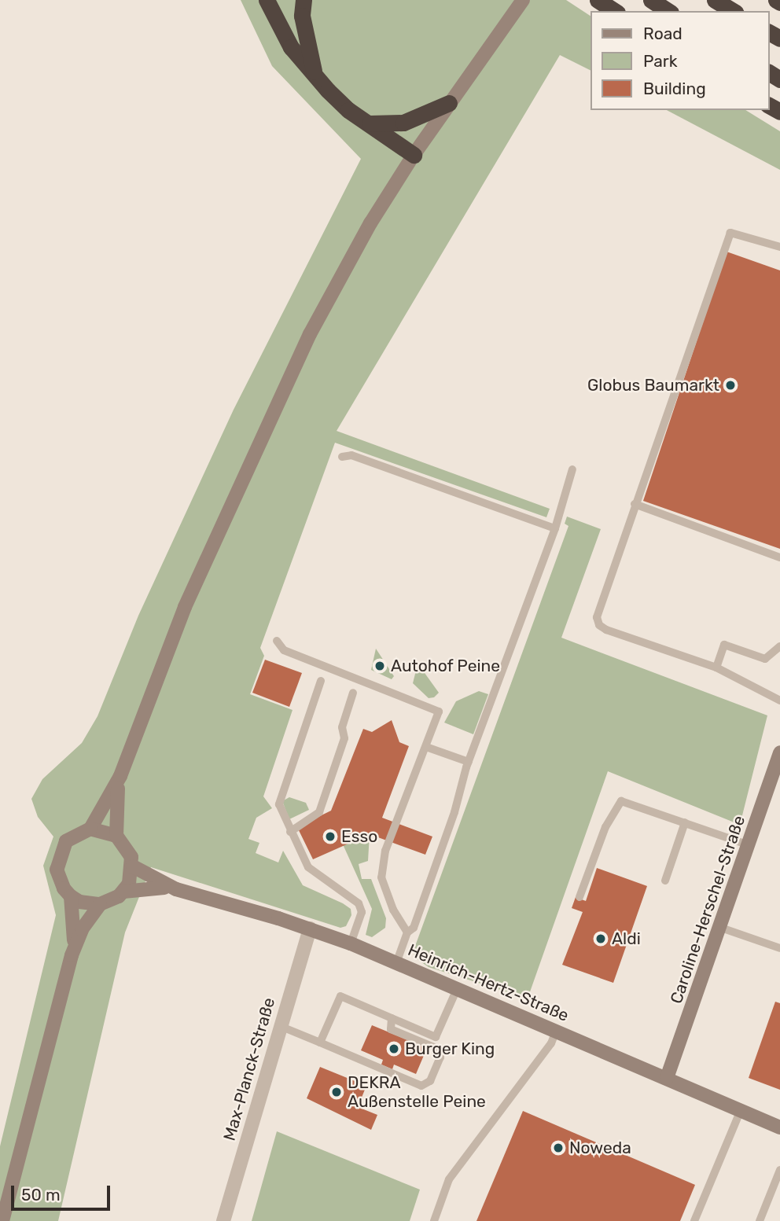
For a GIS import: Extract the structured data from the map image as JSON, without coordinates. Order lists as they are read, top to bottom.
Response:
{
  "streets": {
    "main road": ["Caroline-Herschel-Straße", "Heinrich-Hertz-Straße"],
    "street": ["Max-Planck-Straße"]
  },
  "crossings": [
    ["Caroline-Herschel-Straße", "Heinrich-Hertz-Straße"],
    ["Heinrich-Hertz-Straße", "Max-Planck-Straße"]
  ],
  "places": [
    "Globus Baumarkt",
    "Autohof Peine",
    "Esso",
    "Aldi",
    "Burger King",
    "DEKRA Außenstelle Peine",
    "Noweda"
  ],
  "legend": ["Road", "Park", "Building"],
  "scale_bar": "50 m"
}
